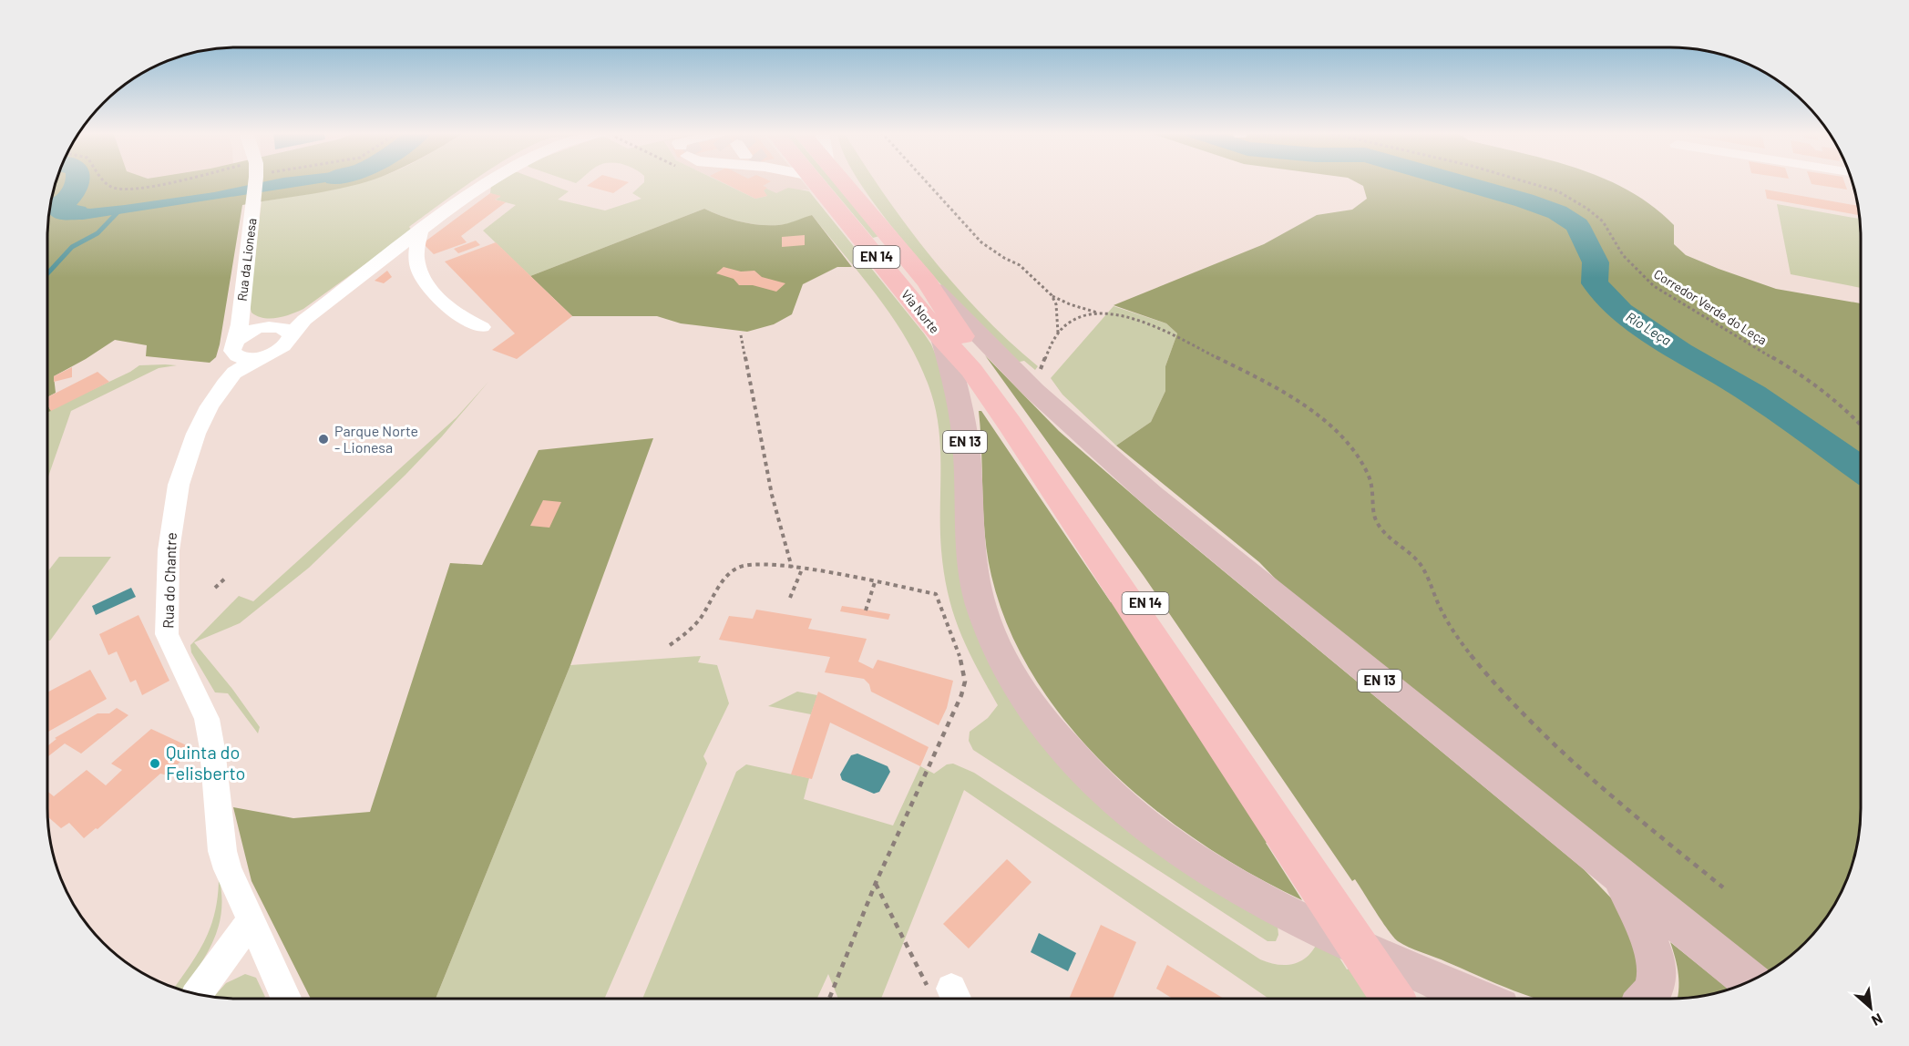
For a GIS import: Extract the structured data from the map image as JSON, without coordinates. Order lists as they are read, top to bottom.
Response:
{
  "streets": {
    "highway": ["EN 14", "Via Norte"],
    "main road": ["EN 13"],
    "street": ["Rua da Lionesa", "Rua do Chantre"],
    "path": ["Corredor Verde do Leça"]
  },
  "crossings": [
    ["EN 14", "Via Norte"],
    ["EN 14", "EN 13"],
    ["Via Norte", "EN 13"]
  ],
  "water": ["Rio Leça"],
  "places": ["Parque Norte - Lionesa", "Quinta do Felisberto"],
  "north": "bottom right"
}
